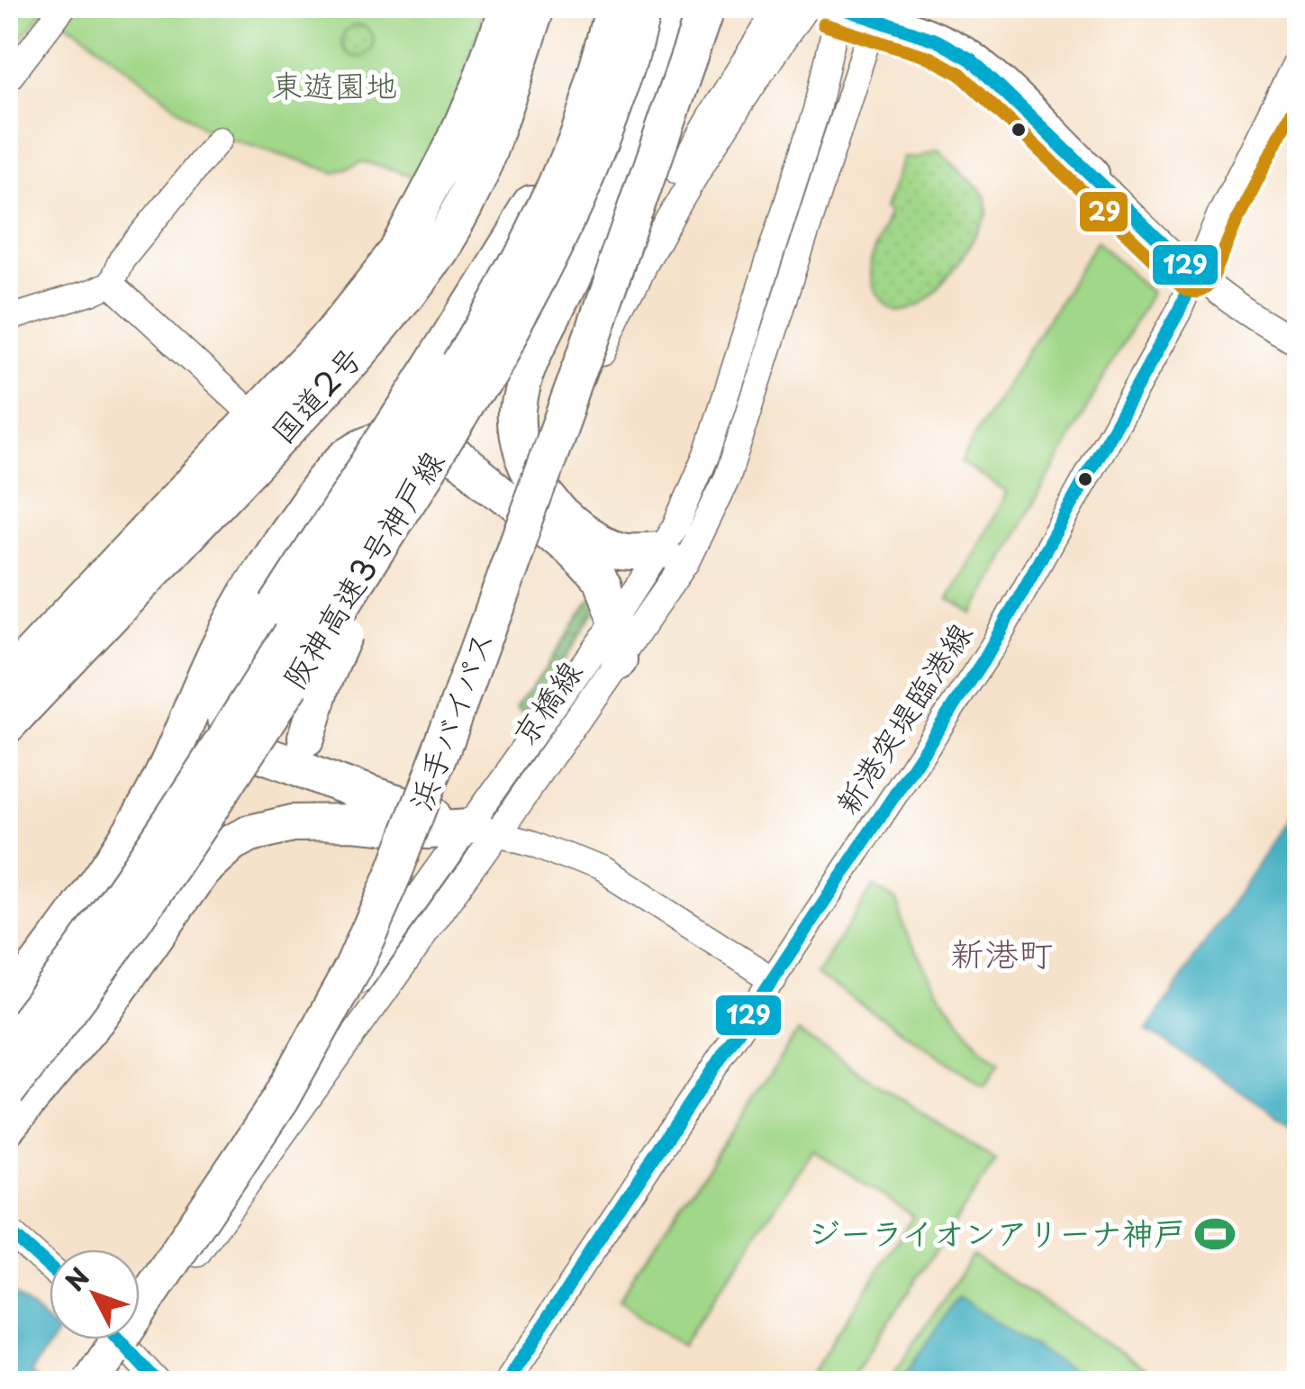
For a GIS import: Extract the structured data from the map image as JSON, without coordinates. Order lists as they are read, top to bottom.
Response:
{
  "streets": {
    "highway": ["国道2号", "阪神高速3号神戸線", "浜手バイパス"],
    "street": ["京橋線", "新港突堤臨港線"]
  },
  "districts": ["新港町"],
  "parks": ["東遊園地"],
  "places": {
    "sports": ["ジーライオンアリーナ神戸"]
  },
  "lines": ["transit line 129", "transit line 29"],
  "north": "top left"
}
